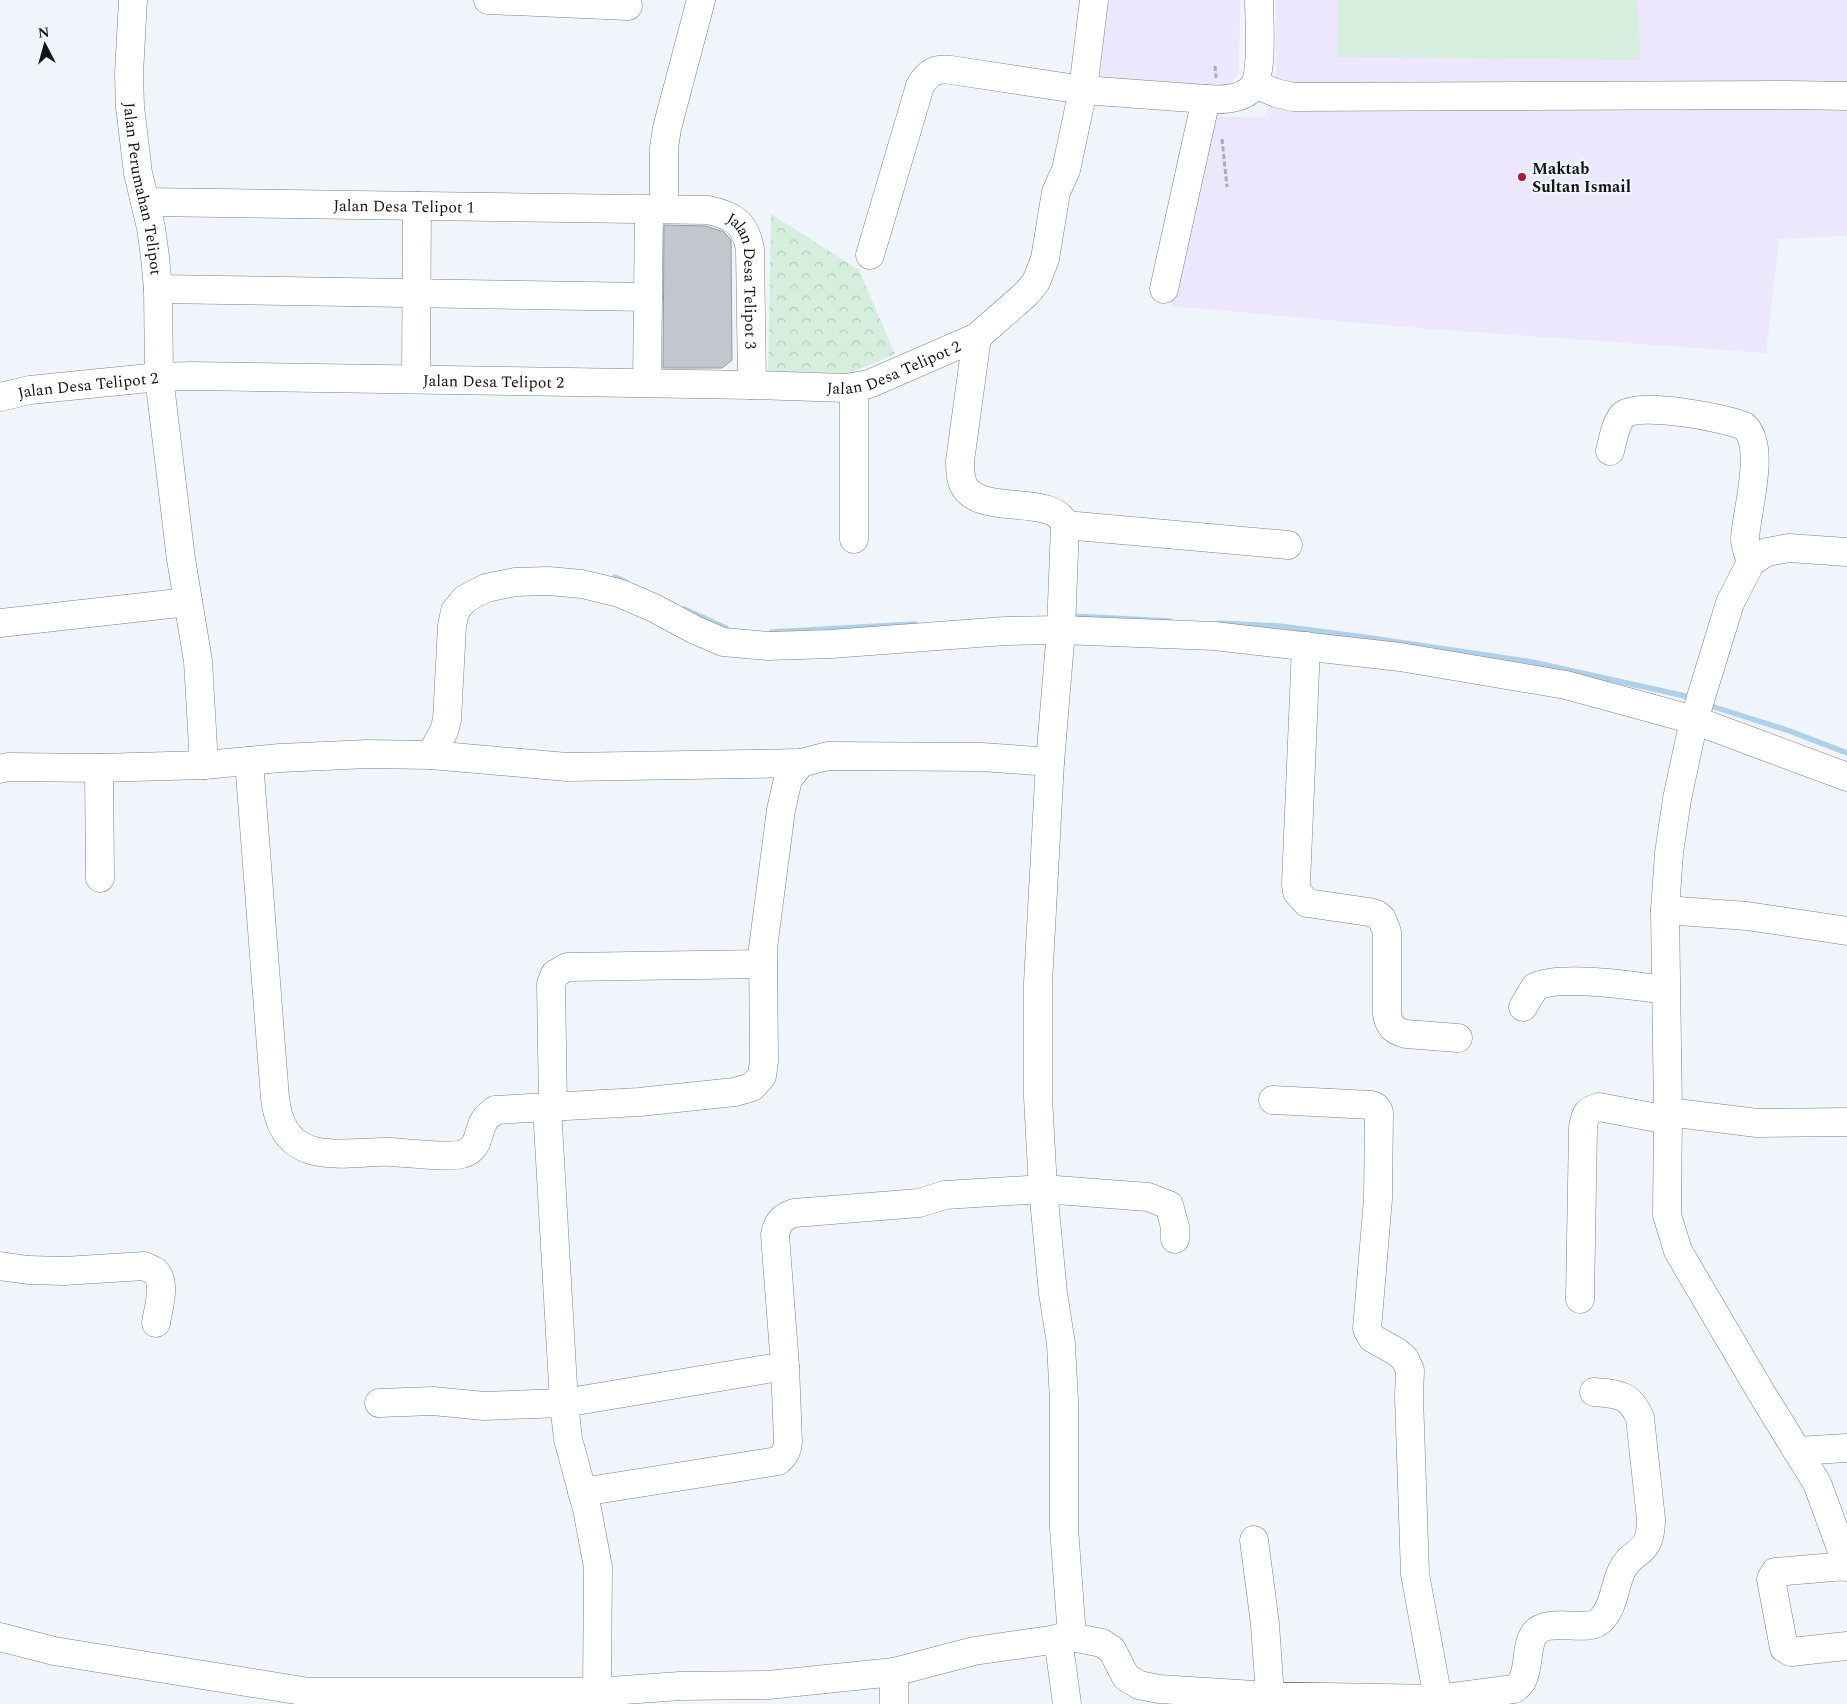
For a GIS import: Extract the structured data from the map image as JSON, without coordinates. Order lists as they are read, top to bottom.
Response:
{
  "streets": {
    "street": [
      "Jalan Perumahan Telipot",
      "Jalan Desa Telipot 1",
      "Jalan Desa Telipot 3",
      "Jalan Desa Telipot 2"
    ]
  },
  "crossings": [
    ["Jalan Perumahan Telipot", "Jalan Desa Telipot 1"],
    ["Jalan Perumahan Telipot", "Jalan Desa Telipot 2"],
    ["Jalan Desa Telipot 1", "Jalan Desa Telipot 3"],
    ["Jalan Desa Telipot 3", "Jalan Desa Telipot 2"]
  ],
  "places": ["Maktab Sultan Ismail"],
  "north": "top"
}
